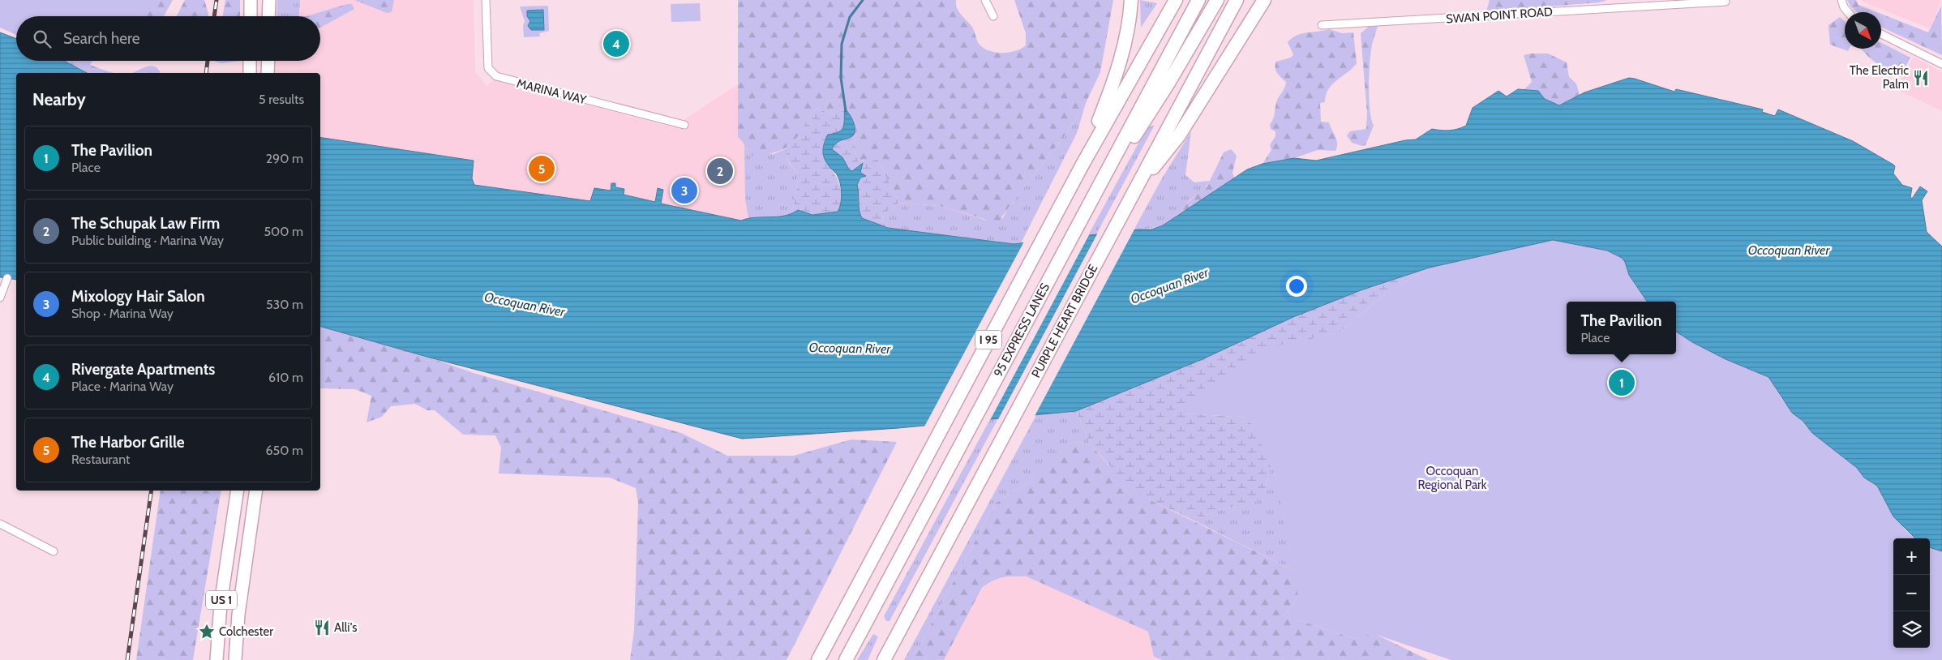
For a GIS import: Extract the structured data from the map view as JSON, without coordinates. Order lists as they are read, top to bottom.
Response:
{
  "streets": {
    "highway": ["PURPLE HEART BRIDGE", "95 EXPRESS LANES", "I 95"],
    "main road": ["US 1"],
    "street": ["SWAN POINT ROAD", "MARINA WAY"]
  },
  "water": ["Occoquan River"],
  "parks": ["Occoquan Regional Park"],
  "places": {
    "restaurant": ["The Electric Palm", "Alli's"],
    "place": ["Colchester"]
  },
  "north": "bottom right",
  "page": {
    "search": "Search here",
    "pins": [
      "4",
      "5",
      "2",
      "3",
      "1"
    ],
    "heading": ["Nearby", "5 results"],
    "list": [
      {
        "mark": "1",
        "name": "The Pavilion",
        "note": "Place",
        "value": "290 m"
      },
      {
        "mark": "2",
        "name": "The Schupak Law Firm",
        "note": "Public building · Marina Way",
        "value": "500 m"
      },
      {
        "mark": "3",
        "name": "Mixology Hair Salon",
        "note": "Shop · Marina Way",
        "value": "530 m"
      },
      {
        "mark": "4",
        "name": "Rivergate Apartments",
        "note": "Place · Marina Way",
        "value": "610 m"
      },
      {
        "mark": "5",
        "name": "The Harbor Grille",
        "note": "Restaurant",
        "value": "650 m"
      }
    ],
    "popup": ["The Pavilion", "Place"],
    "map_buttons": ["+", "−"]
  }
}
